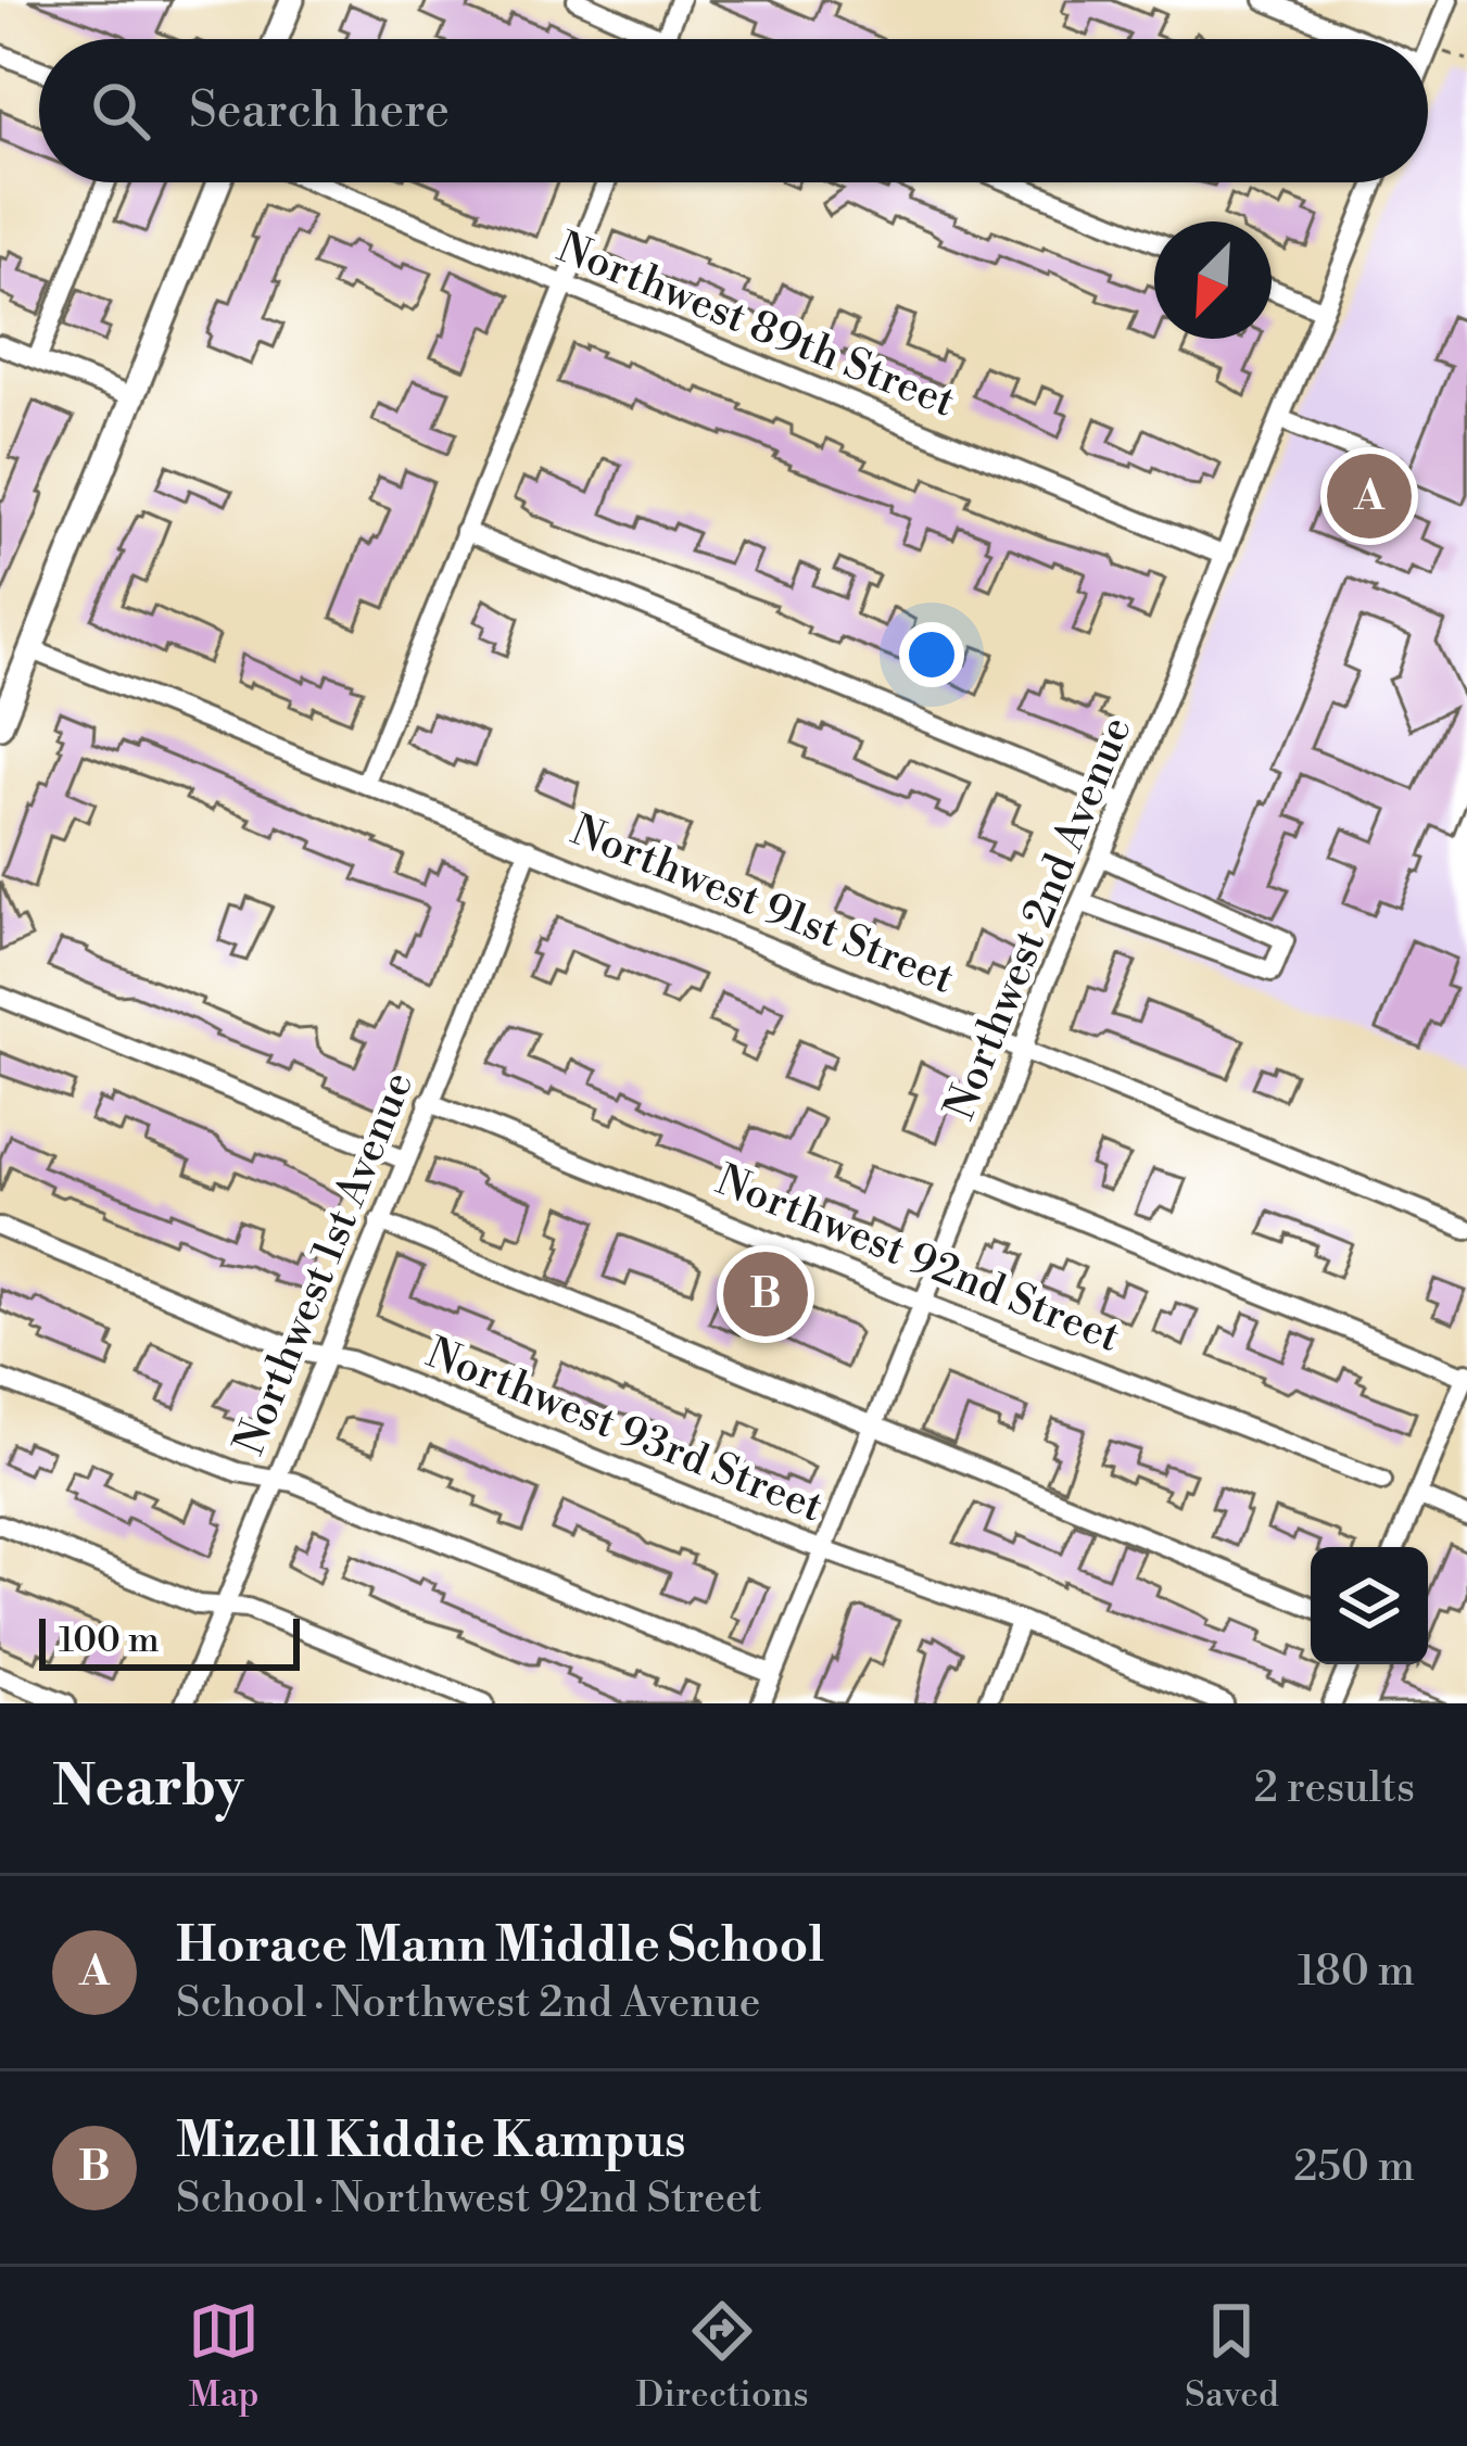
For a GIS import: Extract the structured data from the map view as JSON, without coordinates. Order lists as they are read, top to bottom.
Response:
{
  "streets": {
    "street": [
      "Northwest 89th Street",
      "Northwest 91st Street",
      "Northwest 2nd Avenue",
      "Northwest 92nd Street",
      "Northwest 1st Avenue",
      "Northwest 93rd Street"
    ]
  },
  "crossings": [
    ["Northwest 89th Street", "Northwest 2nd Avenue"],
    ["Northwest 91st Street", "Northwest 2nd Avenue"],
    ["Northwest 91st Street", "Northwest 1st Avenue"],
    ["Northwest 2nd Avenue", "Northwest 92nd Street"],
    ["Northwest 2nd Avenue", "Northwest 93rd Street"],
    ["Northwest 92nd Street", "Northwest 1st Avenue"],
    ["Northwest 1st Avenue", "Northwest 93rd Street"]
  ],
  "scale_bar": "100 m",
  "north": "bottom left",
  "page": {
    "search": "Search here",
    "pins": ["A", "B"],
    "scale": "100 m",
    "heading": ["Nearby", "2 results"],
    "list": [
      {
        "mark": "A",
        "name": "Horace Mann Middle School",
        "note": "School · Northwest 2nd Avenue",
        "value": "180 m"
      },
      {
        "mark": "B",
        "name": "Mizell Kiddie Kampus",
        "note": "School · Northwest 92nd Street",
        "value": "250 m"
      }
    ],
    "nav": ["Map", "Directions", "Saved"]
  }
}
